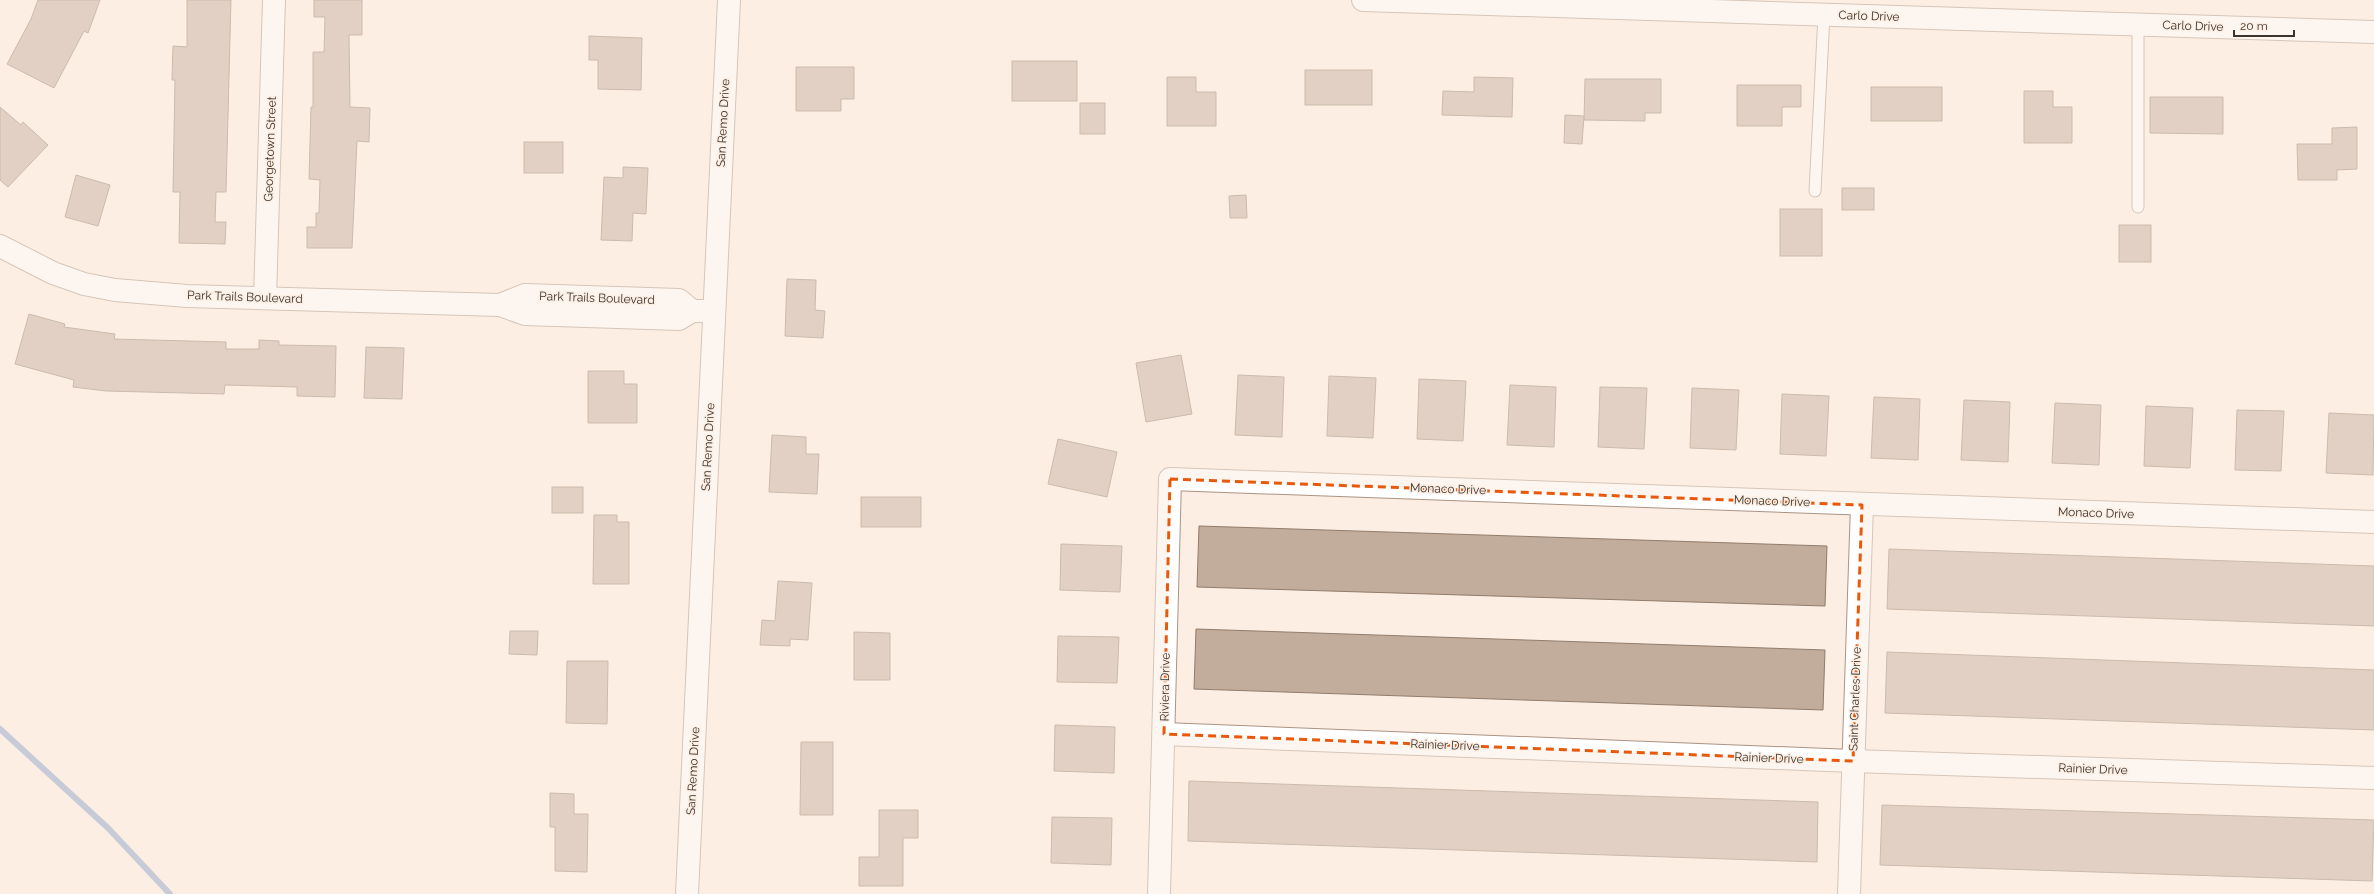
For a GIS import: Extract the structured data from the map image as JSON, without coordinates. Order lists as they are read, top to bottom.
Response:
{
  "streets": {
    "street": [
      "Carlo Drive",
      "San Remo Drive",
      "Georgetown Street",
      "Park Trails Boulevard",
      "Monaco Drive",
      "Riviera Drive",
      "Saint Charles Drive",
      "Rainier Drive"
    ]
  },
  "crossings": [
    ["San Remo Drive", "Park Trails Boulevard"],
    ["Georgetown Street", "Park Trails Boulevard"],
    ["Monaco Drive", "Riviera Drive"],
    ["Monaco Drive", "Saint Charles Drive"],
    ["Riviera Drive", "Rainier Drive"],
    ["Saint Charles Drive", "Rainier Drive"]
  ],
  "scale_bar": "20 m"
}
